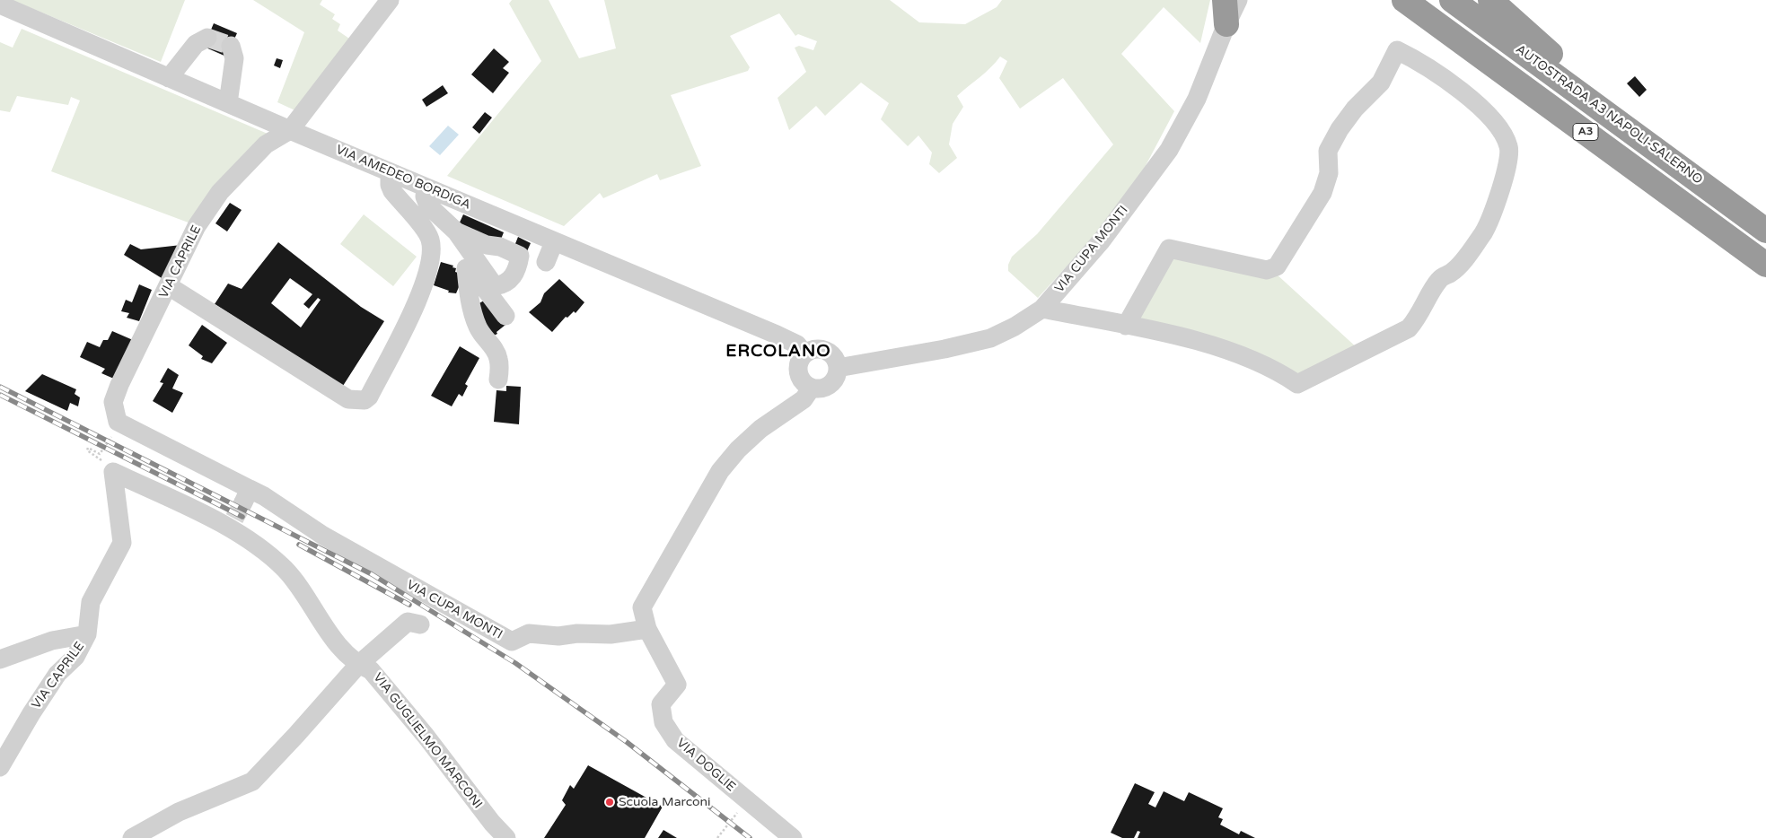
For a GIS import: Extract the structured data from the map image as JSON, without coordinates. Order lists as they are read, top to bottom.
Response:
{
  "streets": {
    "highway": ["AUTOSTRADA A3 NAPOLI-SALERNO", "A3"],
    "street": [
      "VIA AMEDEO BORDIGA",
      "VIA CUPA MONTI",
      "VIA CAPRILE",
      "VIA GUGLIELMO MARCONI",
      "VIA DOGLIE"
    ]
  },
  "crossings": [
    ["VIA AMEDEO BORDIGA", "VIA CUPA MONTI"],
    ["VIA AMEDEO BORDIGA", "VIA CAPRILE"],
    ["VIA CUPA MONTI", "VIA CAPRILE"],
    ["VIA CUPA MONTI", "VIA DOGLIE"]
  ],
  "districts": ["ERCOLANO"],
  "places": ["Scuola Marconi"]
}
